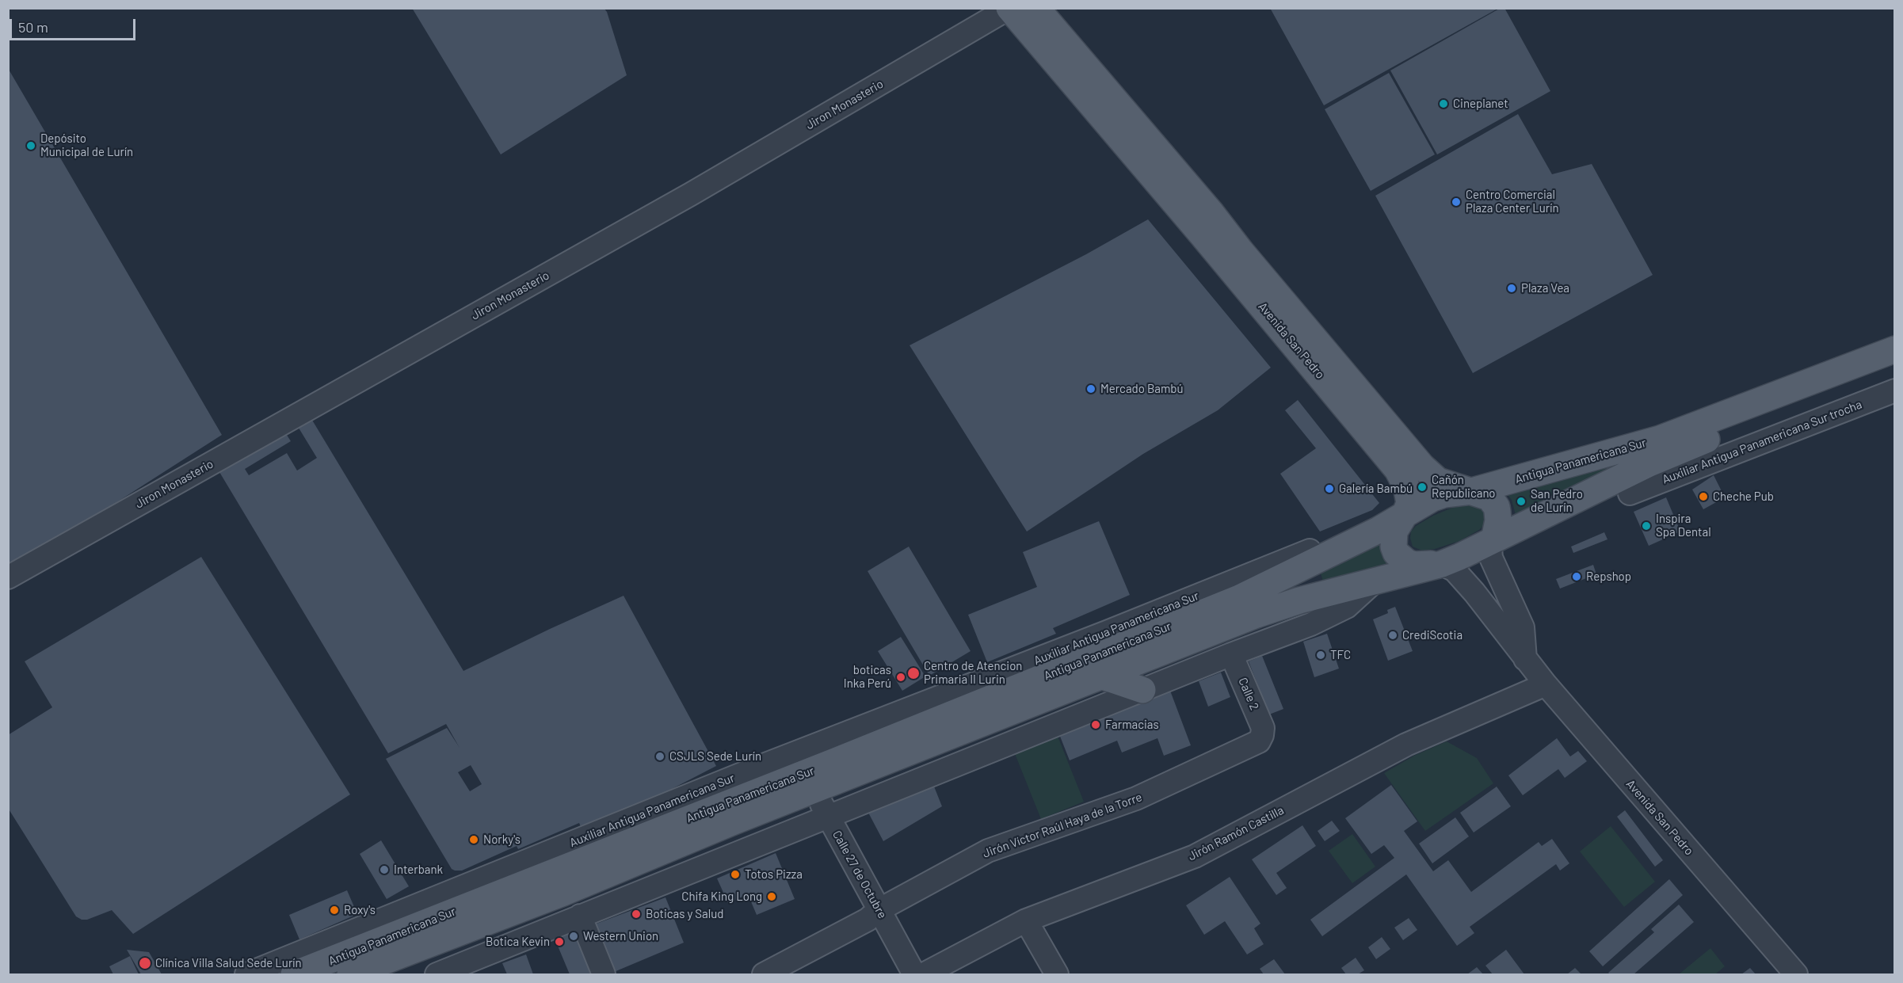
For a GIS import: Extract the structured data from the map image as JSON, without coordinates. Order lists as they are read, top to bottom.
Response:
{
  "streets": {
    "main road": ["Avenida San Pedro", "Antigua Panamericana Sur"],
    "street": [
      "Jiron Monasterio",
      "Auxiliar Antigua Panamericana Sur trocha",
      "Auxiliar Antigua Panamericana Sur",
      "Calle 2",
      "Jirón Víctor Raúl Haya de la Torre",
      "Jirón Ramón Castilla",
      "Calle 27 de Octubre"
    ]
  },
  "crossings": [
    ["Jiron Monasterio", "Avenida San Pedro"],
    ["Avenida San Pedro", "Antigua Panamericana Sur"],
    ["Avenida San Pedro", "Jirón Ramón Castilla"],
    ["Antigua Panamericana Sur", "Auxiliar Antigua Panamericana Sur"],
    ["Antigua Panamericana Sur", "Calle 27 de Octubre"],
    ["Calle 2", "Jirón Víctor Raúl Haya de la Torre"],
    ["Jirón Víctor Raúl Haya de la Torre", "Calle 27 de Octubre"]
  ],
  "places": [
    "Cineplanet",
    "Depósito Municipal de Lurín",
    "Centro Comercial Plaza Center Lurín",
    "Plaza Vea",
    "Mercado Bambú",
    "Cañón Republicano",
    "Galería Bambú",
    "Cheche Pub",
    "San Pedro de Lurín",
    "Inspira Spa Dental",
    "Repshop",
    "CrediScotia",
    "TFC",
    "Centro de Atencion Primaria II Lurin",
    "boticas Inka Perú",
    "Farmacias",
    "CSJLS Sede Lurín",
    "Norky's",
    "Interbank",
    "Totos Pizza",
    "Chifa King Long",
    "Roxy's",
    "Boticas y Salud",
    "Western Union",
    "Botica Kevin",
    "Clínica Villa Salud Sede Lurín"
  ],
  "scale_bar": "50 m"
}
